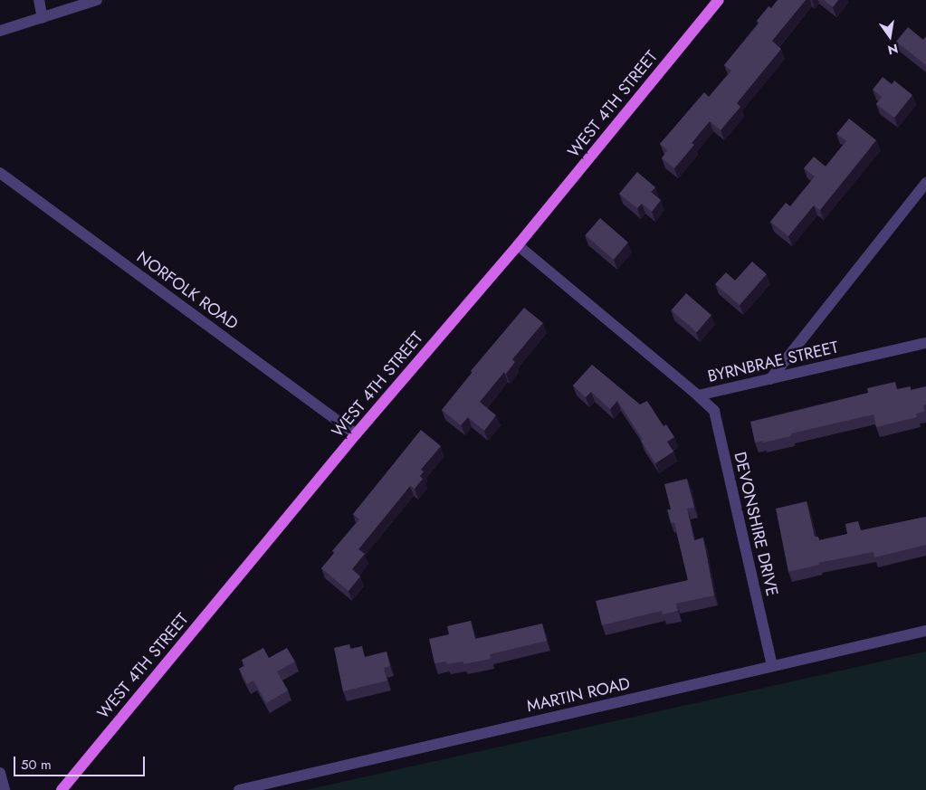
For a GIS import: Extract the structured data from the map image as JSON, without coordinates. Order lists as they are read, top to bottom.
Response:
{
  "streets": {
    "main road": ["WEST 4TH STREET"],
    "street": [
      "NORFOLK ROAD",
      "BYRNBRAE STREET",
      "DEVONSHIRE DRIVE",
      "MARTIN ROAD"
    ]
  },
  "crossings": [
    ["WEST 4TH STREET", "NORFOLK ROAD"],
    ["WEST 4TH STREET", "BYRNBRAE STREET"],
    ["BYRNBRAE STREET", "DEVONSHIRE DRIVE"],
    ["DEVONSHIRE DRIVE", "MARTIN ROAD"]
  ],
  "scale_bar": "50 m",
  "north": "bottom"
}
